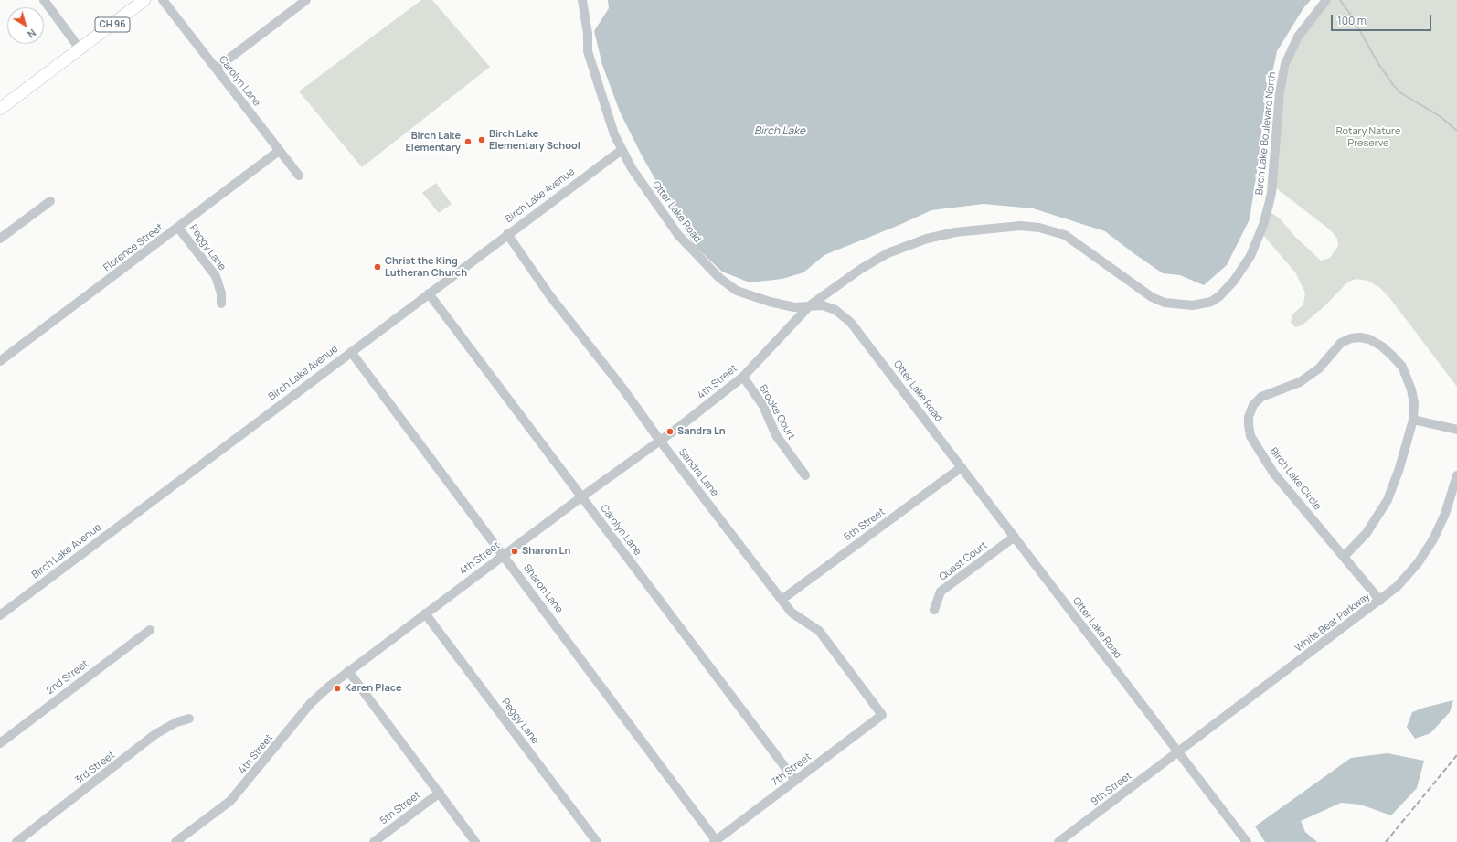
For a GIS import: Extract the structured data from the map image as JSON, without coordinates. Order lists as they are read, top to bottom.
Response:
{
  "streets": {
    "main road": ["CH 96"],
    "street": [
      "Carolyn Lane",
      "Birch Lake Boulevard North",
      "Birch Lake Avenue",
      "Otter Lake Road",
      "Florence Street",
      "Peggy Lane",
      "4th Street",
      "Brooke Court",
      "Sandra Lane",
      "Birch Lake Circle",
      "5th Street",
      "Quast Court",
      "Sharon Lane",
      "White Bear Parkway",
      "2nd Street",
      "3rd Street",
      "7th Street",
      "9th Street"
    ]
  },
  "crossings": [
    ["Carolyn Lane", "Birch Lake Avenue"],
    ["Carolyn Lane", "Florence Street"],
    ["Carolyn Lane", "4th Street"],
    ["Carolyn Lane", "7th Street"],
    ["Birch Lake Boulevard North", "Otter Lake Road"],
    ["Birch Lake Boulevard North", "4th Street"],
    ["Birch Lake Avenue", "Otter Lake Road"],
    ["Birch Lake Avenue", "Sandra Lane"],
    ["Birch Lake Avenue", "Sharon Lane"],
    ["Otter Lake Road", "4th Street"],
    ["Otter Lake Road", "5th Street"],
    ["Otter Lake Road", "Quast Court"],
    ["Otter Lake Road", "White Bear Parkway"],
    ["Otter Lake Road", "9th Street"],
    ["Florence Street", "Peggy Lane"],
    ["Peggy Lane", "4th Street"],
    ["4th Street", "Brooke Court"],
    ["4th Street", "Sandra Lane"],
    ["4th Street", "Sharon Lane"],
    ["Sandra Lane", "5th Street"],
    ["Sandra Lane", "7th Street"],
    ["Birch Lake Circle", "White Bear Parkway"],
    ["Sharon Lane", "7th Street"],
    ["White Bear Parkway", "9th Street"]
  ],
  "water": ["Birch Lake"],
  "parks": ["Rotary Nature Preserve"],
  "places": [
    "Birch Lake Elementary School",
    "Birch Lake Elementary",
    "Christ the King Lutheran Church",
    "Sandra Ln",
    "Sharon Ln",
    "Karen Place"
  ],
  "scale_bar": "100 m",
  "north": "bottom right"
}
